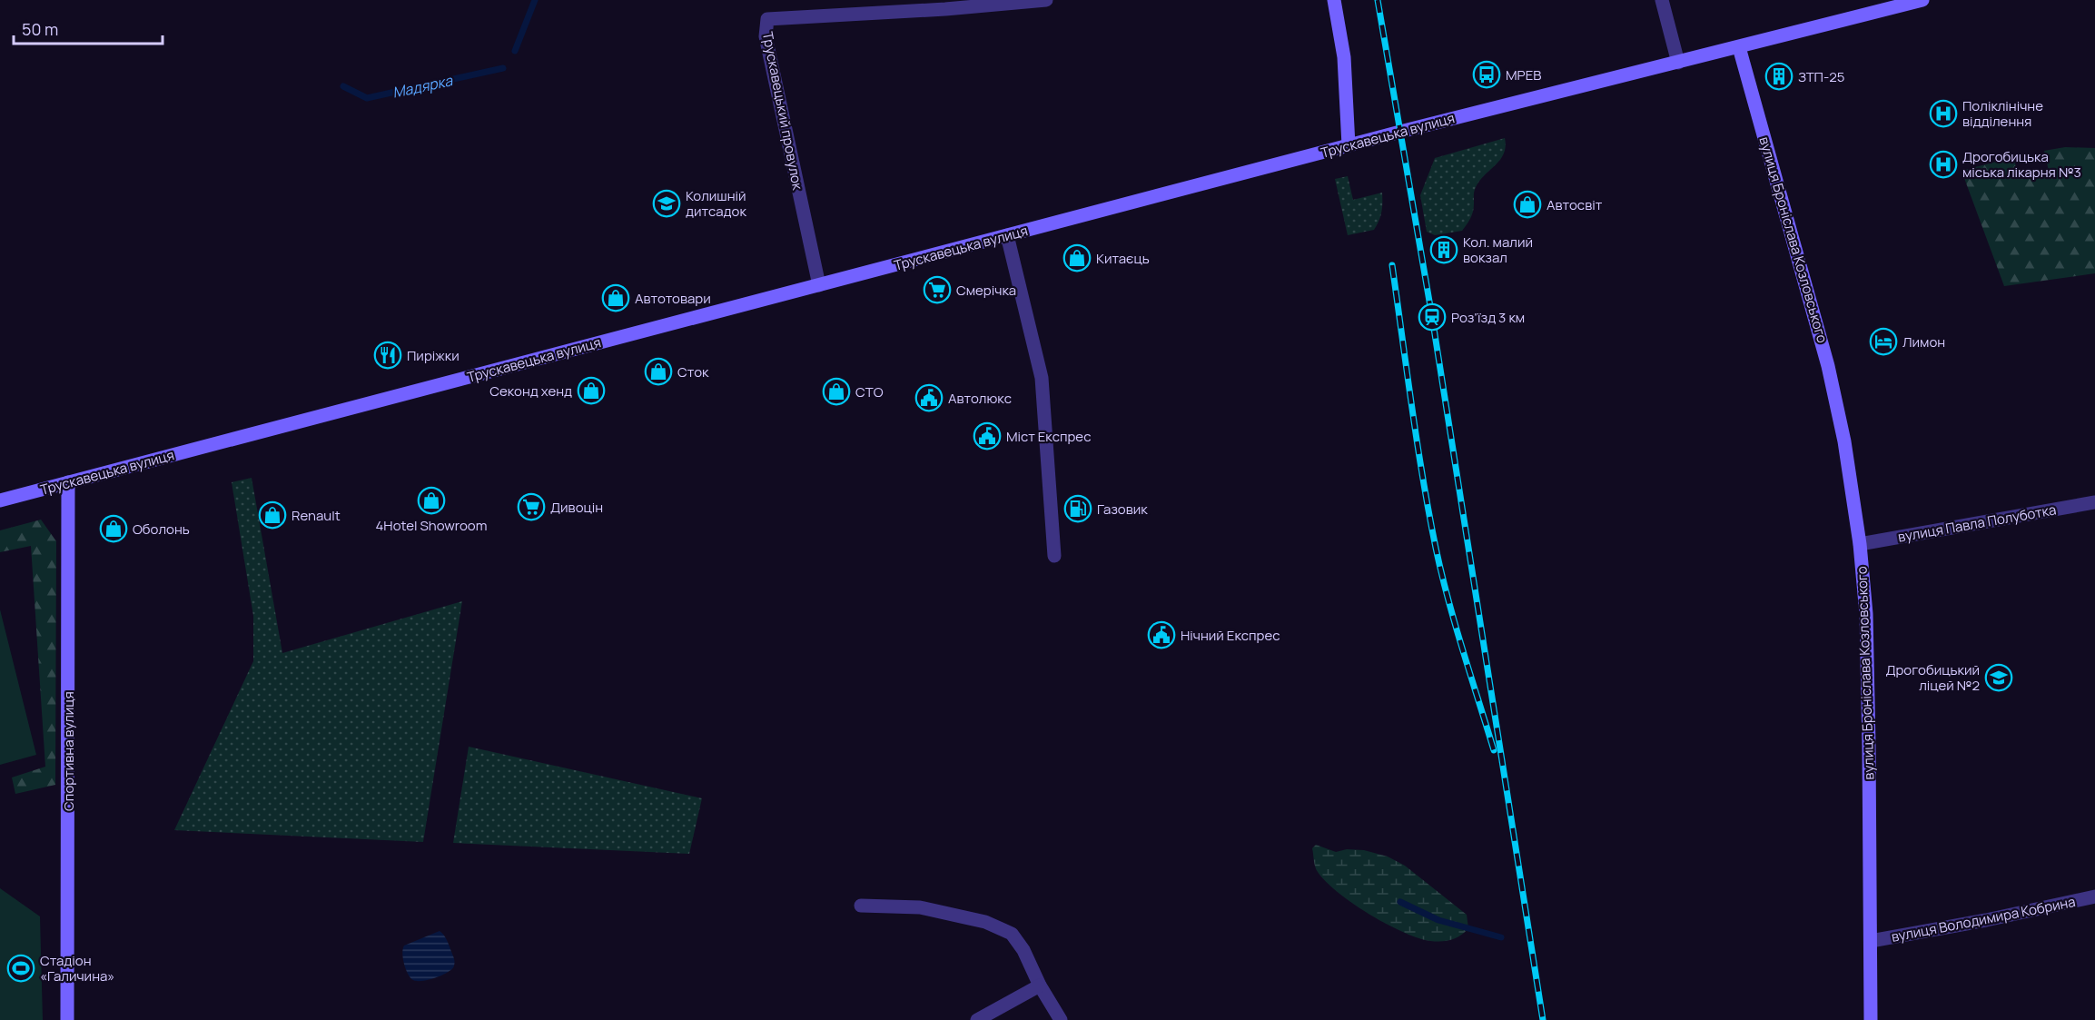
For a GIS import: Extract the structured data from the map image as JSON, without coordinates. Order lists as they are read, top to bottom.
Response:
{
  "streets": {
    "main road": ["Трускавецька вулиця", "вулиця Броніслава Козловського", "Спортивна вулиця"],
    "street": ["Трускавецький провулок", "вулиця Павла Полуботка", "вулиця Володимира Кобрина"]
  },
  "crossings": [
    ["Трускавецький провулок", "Трускавецька вулиця"],
    ["Трускавецька вулиця", "вулиця Броніслава Козловського"],
    ["Трускавецька вулиця", "Спортивна вулиця"],
    ["вулиця Броніслава Козловського", "вулиця Павла Полуботка"],
    ["вулиця Броніслава Козловського", "вулиця Володимира Кобрина"]
  ],
  "water": ["Мадярка"],
  "places": {
    "bus stop": ["МРЕВ"],
    "building": ["ЗТП-25", "Кол. малий вокзал"],
    "hospital": ["Поліклінічне відділення", "Дрогобицька міська лікарня №3"],
    "school or university": ["Колишній дитсадок", "Дрогобицький ліцей №2"],
    "shop": [
      "Автосвіт",
      "Китаєць",
      "Автотовари",
      "Сток",
      "Секонд хенд",
      "СТО",
      "4Hotel Showroom",
      "Renault",
      "Оболонь"
    ],
    "supermarket": ["Смерічка", "Дивоцін"],
    "station": ["Роз'їзд 3 км"],
    "hotel": ["Лимон"],
    "restaurant": ["Пиріжки"],
    "public building": ["Автолюкс", "Міст Експрес", "Нічний Експрес"],
    "fuel station": ["Газовик"],
    "sports": ["Стадіон «Галичина»"]
  },
  "scale_bar": "50 m"
}
